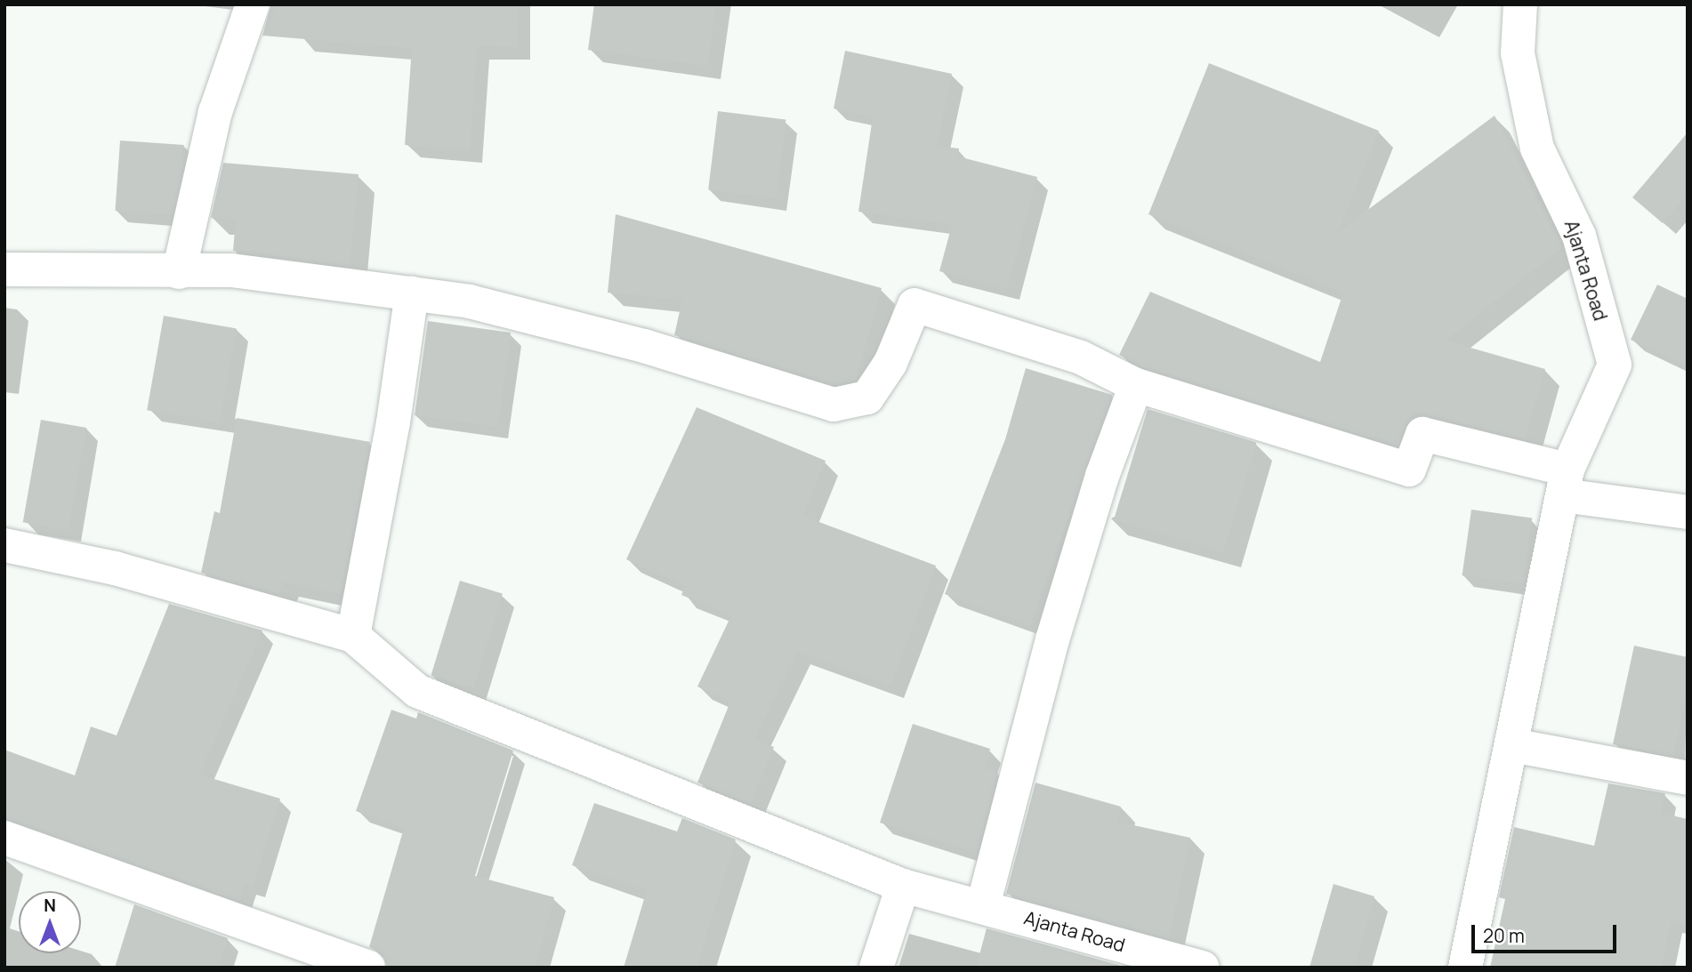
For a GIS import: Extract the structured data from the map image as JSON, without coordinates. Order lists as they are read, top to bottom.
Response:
{
  "streets": {
    "street": ["Ajanta Road"]
  },
  "scale_bar": "20 m",
  "north": "top"
}
